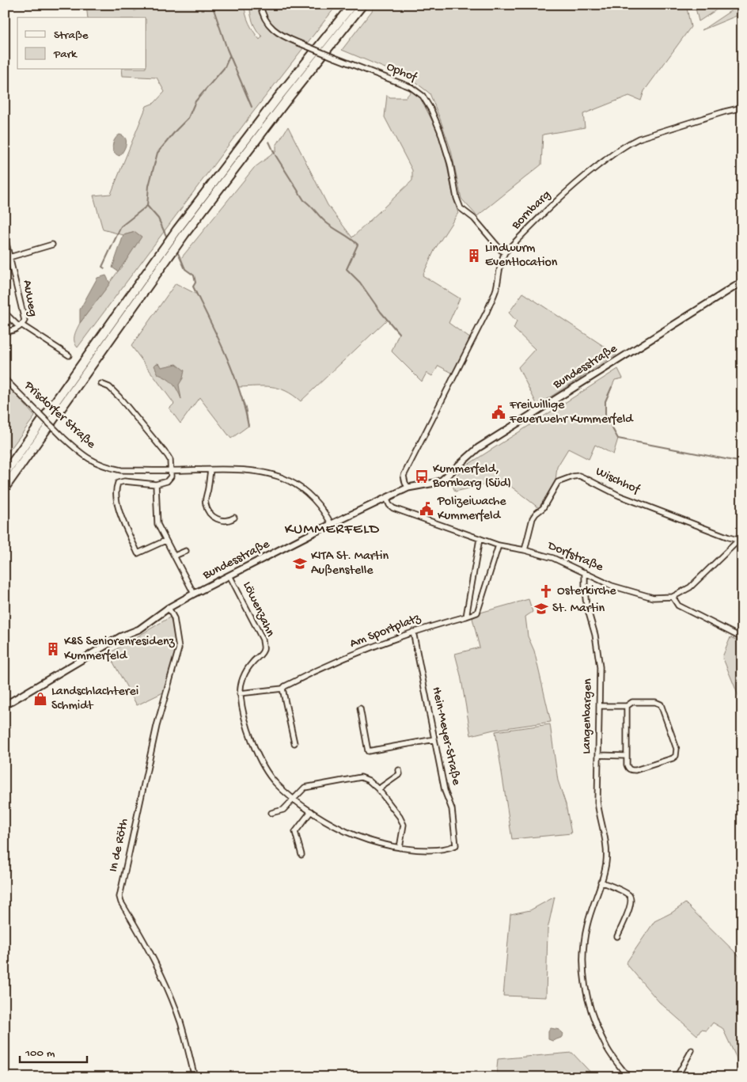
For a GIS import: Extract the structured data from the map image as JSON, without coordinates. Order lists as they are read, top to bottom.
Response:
{
  "streets": {
    "street": [
      "Ophof",
      "Bornbarg",
      "Auweg",
      "Bundesstraße",
      "Prisdorfer Straße",
      "Wischhof",
      "Dorfstraße",
      "Löwenzahn",
      "Am Sportplatz",
      "Langenbargen",
      "Hein-Meyer-Straße",
      "In de Röth"
    ]
  },
  "crossings": [
    ["Ophof", "Bornbarg"],
    ["Bornbarg", "Bundesstraße"],
    ["Bundesstraße", "Prisdorfer Straße"],
    ["Bundesstraße", "Dorfstraße"],
    ["Bundesstraße", "Löwenzahn"],
    ["Bundesstraße", "In de Röth"],
    ["Wischhof", "Dorfstraße"],
    ["Dorfstraße", "Langenbargen"],
    ["Löwenzahn", "Am Sportplatz"],
    ["Am Sportplatz", "Hein-Meyer-Straße"]
  ],
  "districts": ["KUMMERFELD"],
  "places": {
    "building": ["Lindwurm Eventlocation", "K&S Seniorenresidenz Kummerfeld"],
    "public building": ["Freiwillige Feuerwehr Kummerfeld", "Polizeiwache Kummerfeld"],
    "bus stop": ["Kummerfeld, Bornbarg (Süd)"],
    "school or university": ["KITA St. Martin Außenstelle", "St. Martin"],
    "church": ["Osterkirche"],
    "shop": ["Landschlachterei Schmidt"]
  },
  "legend": ["Straße", "Park"],
  "scale_bar": "100 m"
}
